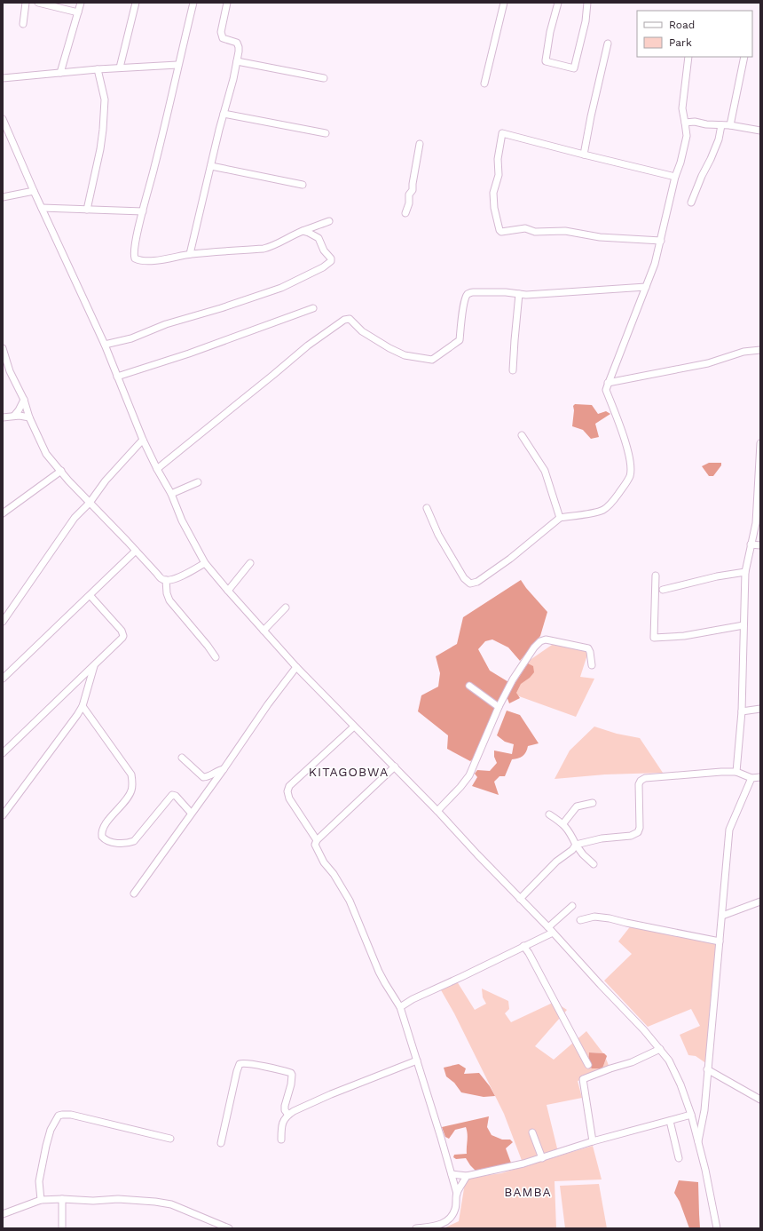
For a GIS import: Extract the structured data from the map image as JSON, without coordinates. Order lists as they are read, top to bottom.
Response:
{
  "districts": ["KITAGOBWA", "BAMBA"],
  "legend": ["Road", "Park"]
}
